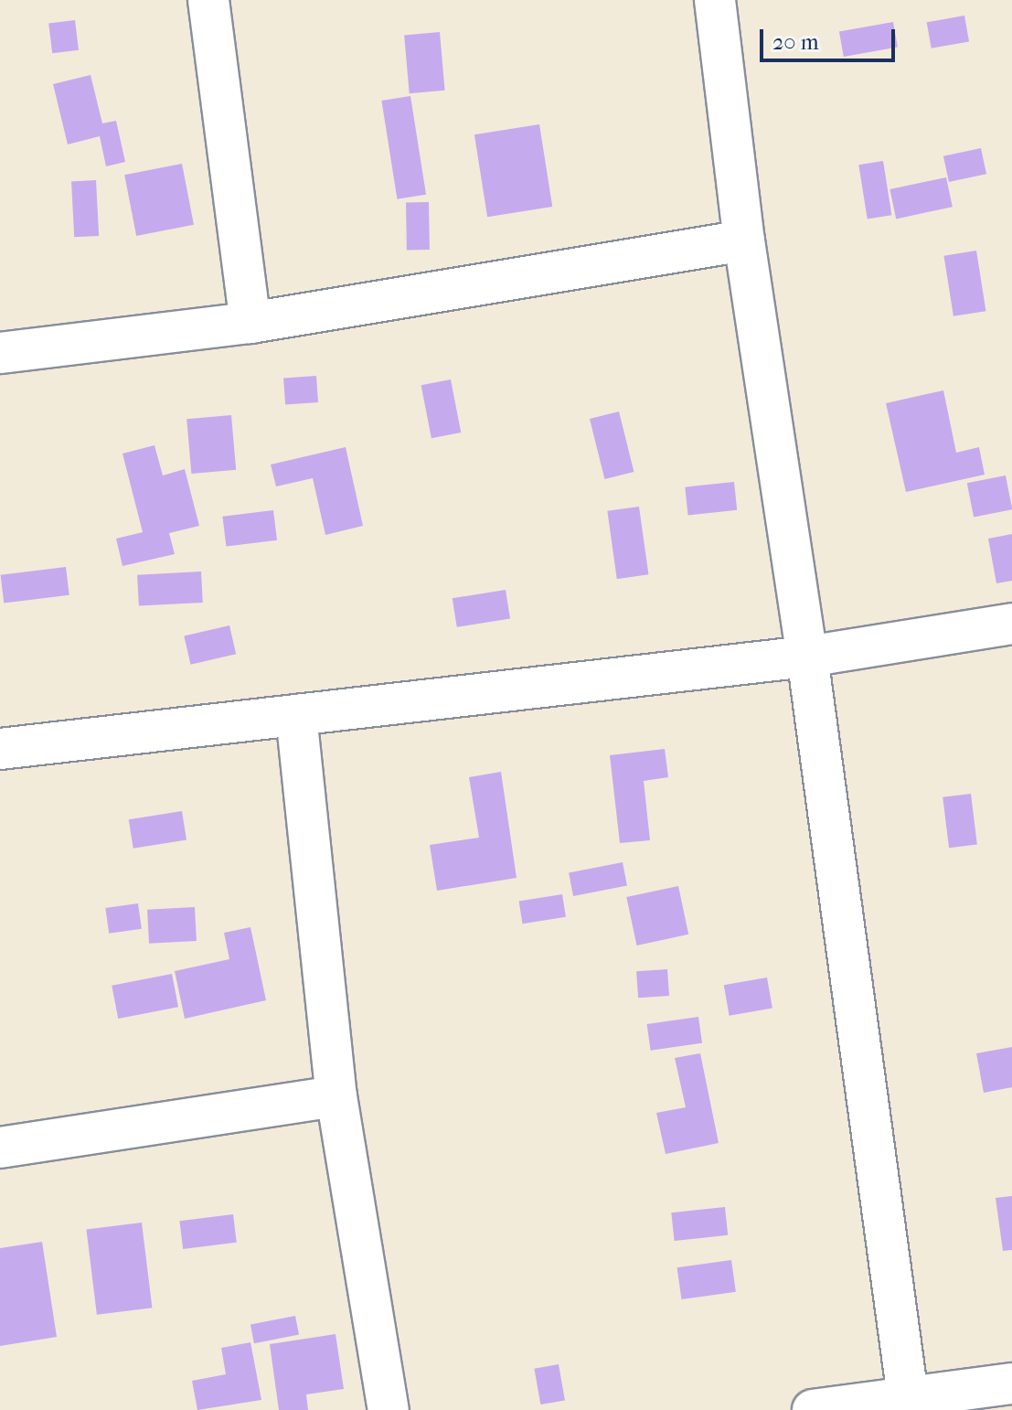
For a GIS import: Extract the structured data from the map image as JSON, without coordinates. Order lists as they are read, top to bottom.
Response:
{
  "scale_bar": "20 m"
}
